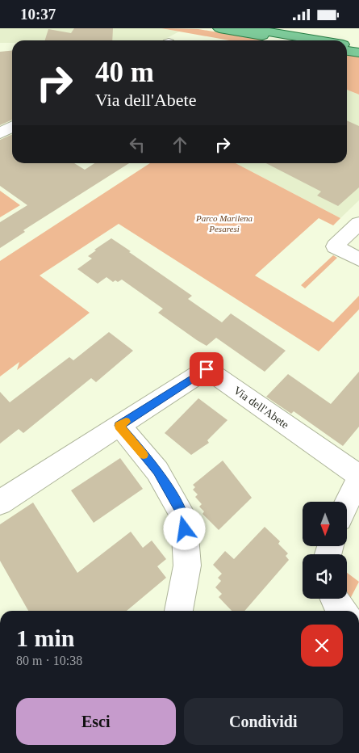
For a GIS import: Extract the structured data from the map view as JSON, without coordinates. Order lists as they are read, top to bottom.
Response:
{
  "streets": {
    "street": ["Via dell'Abete"]
  },
  "parks": ["Parco Marilena Pesaresi"],
  "north": "bottom",
  "page": {
    "status": "10:37",
    "turn": ["40 m", "Via dell'Abete"],
    "heading": ["1 min", "80 m · 10:38"],
    "buttons": ["Esci", "Condividi"]
  }
}
